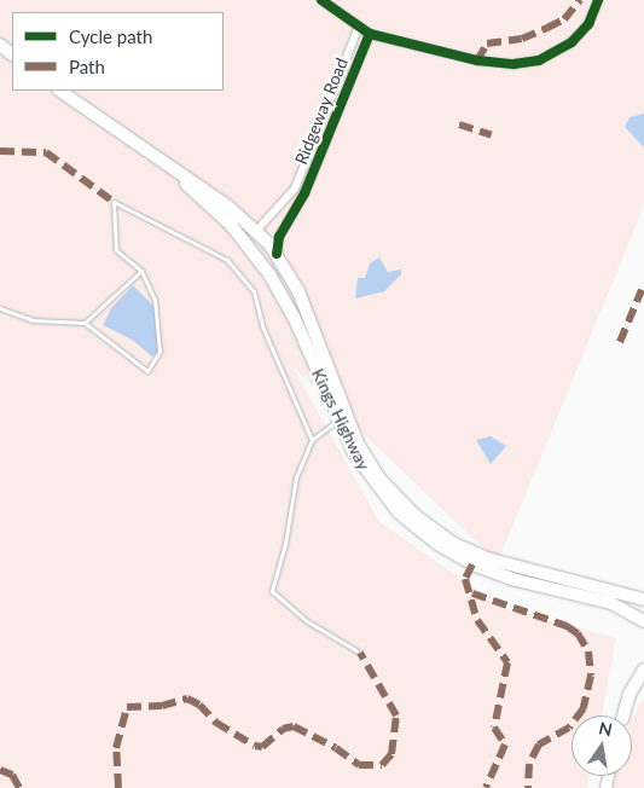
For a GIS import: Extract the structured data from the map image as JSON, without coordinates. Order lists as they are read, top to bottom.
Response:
{
  "streets": {
    "highway": ["Kings Highway"],
    "street": ["Ridgeway Road"]
  },
  "crossings": [
    ["Ridgeway Road", "Kings Highway"]
  ],
  "legend": ["Cycle path", "Path"],
  "north": "top"
}
